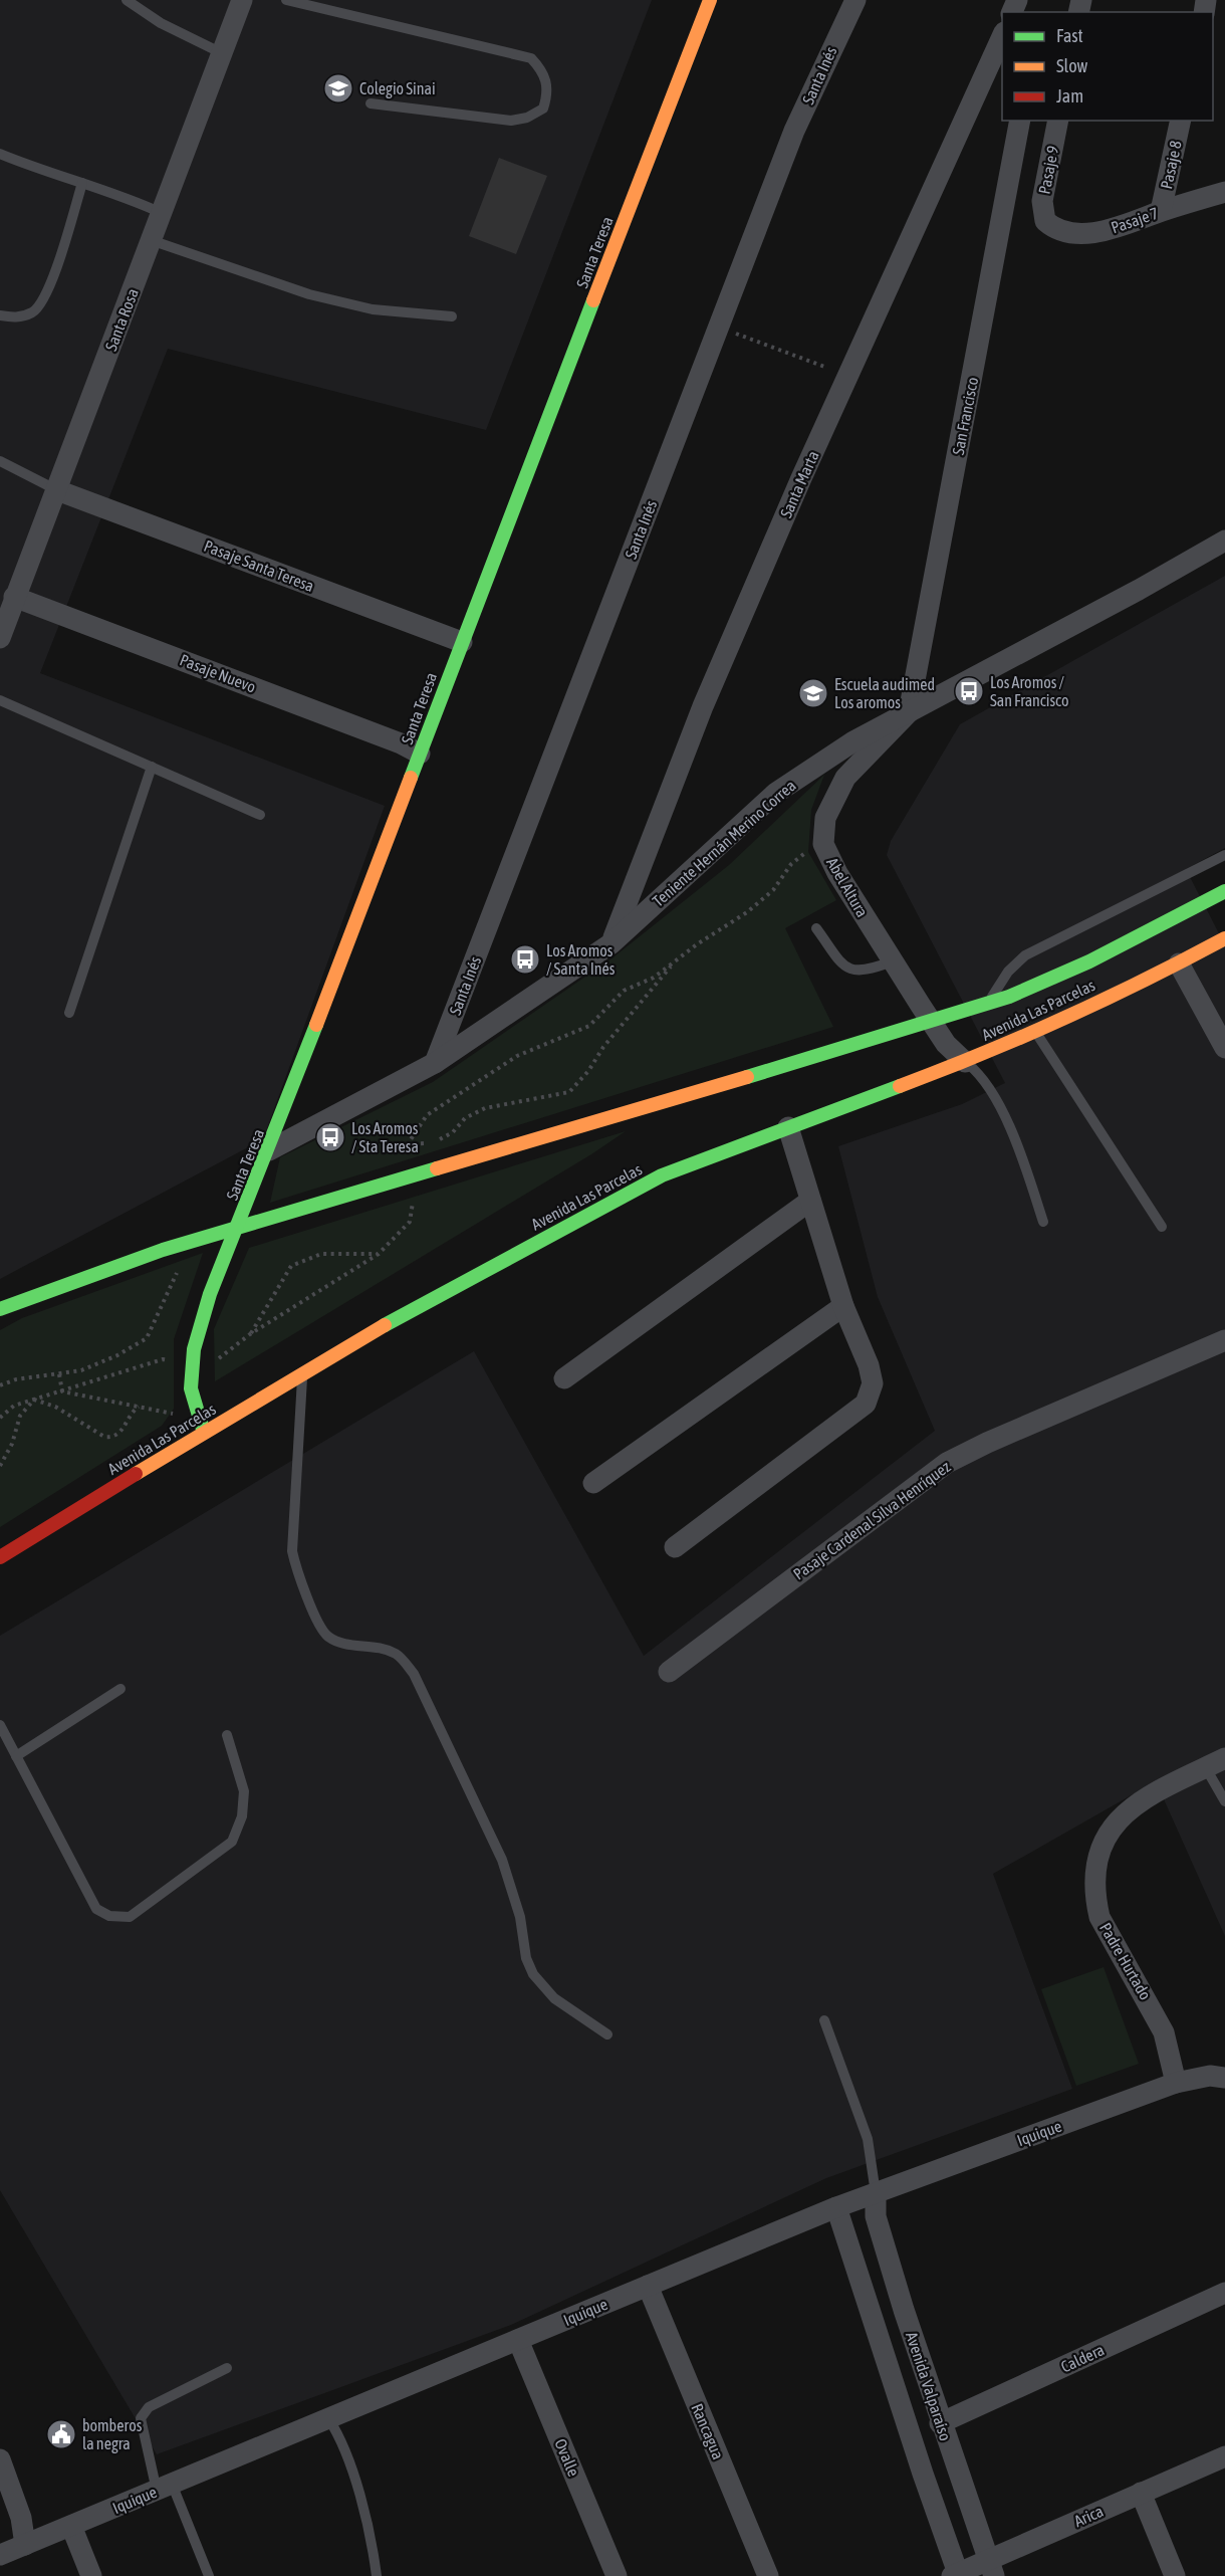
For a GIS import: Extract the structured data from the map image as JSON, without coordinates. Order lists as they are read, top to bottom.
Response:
{
  "streets": {
    "street": [
      "Santa Inés",
      "Pasaje 8",
      "Pasaje 9",
      "Pasaje 7",
      "Santa Teresa",
      "Santa Rosa",
      "San Francisco",
      "Santa Marta",
      "Pasaje Santa Teresa",
      "Pasaje Nuevo",
      "Teniente Hernán Merino Correa",
      "Abel Altura",
      "Avenida Las Parcelas",
      "Pasaje Cardenal Silva Henríquez",
      "Padre Hurtado",
      "Iquique",
      "Caldera",
      "Avenida Valparaíso",
      "Rancagua",
      "Ovalle",
      "Arica"
    ]
  },
  "crossings": [
    ["Santa Inés", "Teniente Hernán Merino Correa"],
    ["Pasaje 8", "Pasaje 7"],
    ["Pasaje 9", "Pasaje 7"],
    ["Santa Teresa", "Pasaje Santa Teresa"],
    ["Santa Teresa", "Pasaje Nuevo"],
    ["Santa Teresa", "Teniente Hernán Merino Correa"],
    ["Santa Teresa", "Avenida Las Parcelas"],
    ["Santa Rosa", "Pasaje Santa Teresa"],
    ["Santa Rosa", "Pasaje Nuevo"],
    ["San Francisco", "Teniente Hernán Merino Correa"],
    ["San Francisco", "Abel Altura"],
    ["Santa Marta", "Teniente Hernán Merino Correa"],
    ["Teniente Hernán Merino Correa", "Abel Altura"],
    ["Abel Altura", "Avenida Las Parcelas"],
    ["Padre Hurtado", "Iquique"],
    ["Iquique", "Avenida Valparaíso"],
    ["Iquique", "Rancagua"],
    ["Iquique", "Ovalle"],
    ["Caldera", "Avenida Valparaíso"],
    ["Avenida Valparaíso", "Arica"]
  ],
  "places": {
    "school or university": ["Colegio Sinai", "Escuela audimed Los aromos"],
    "bus stop": ["Los Aromos / San Francisco", "Los Aromos / Santa Inés", "Los Aromos / Sta Teresa"],
    "public building": ["bomberos la negra"]
  },
  "legend": ["Fast", "Slow", "Jam"]
}
